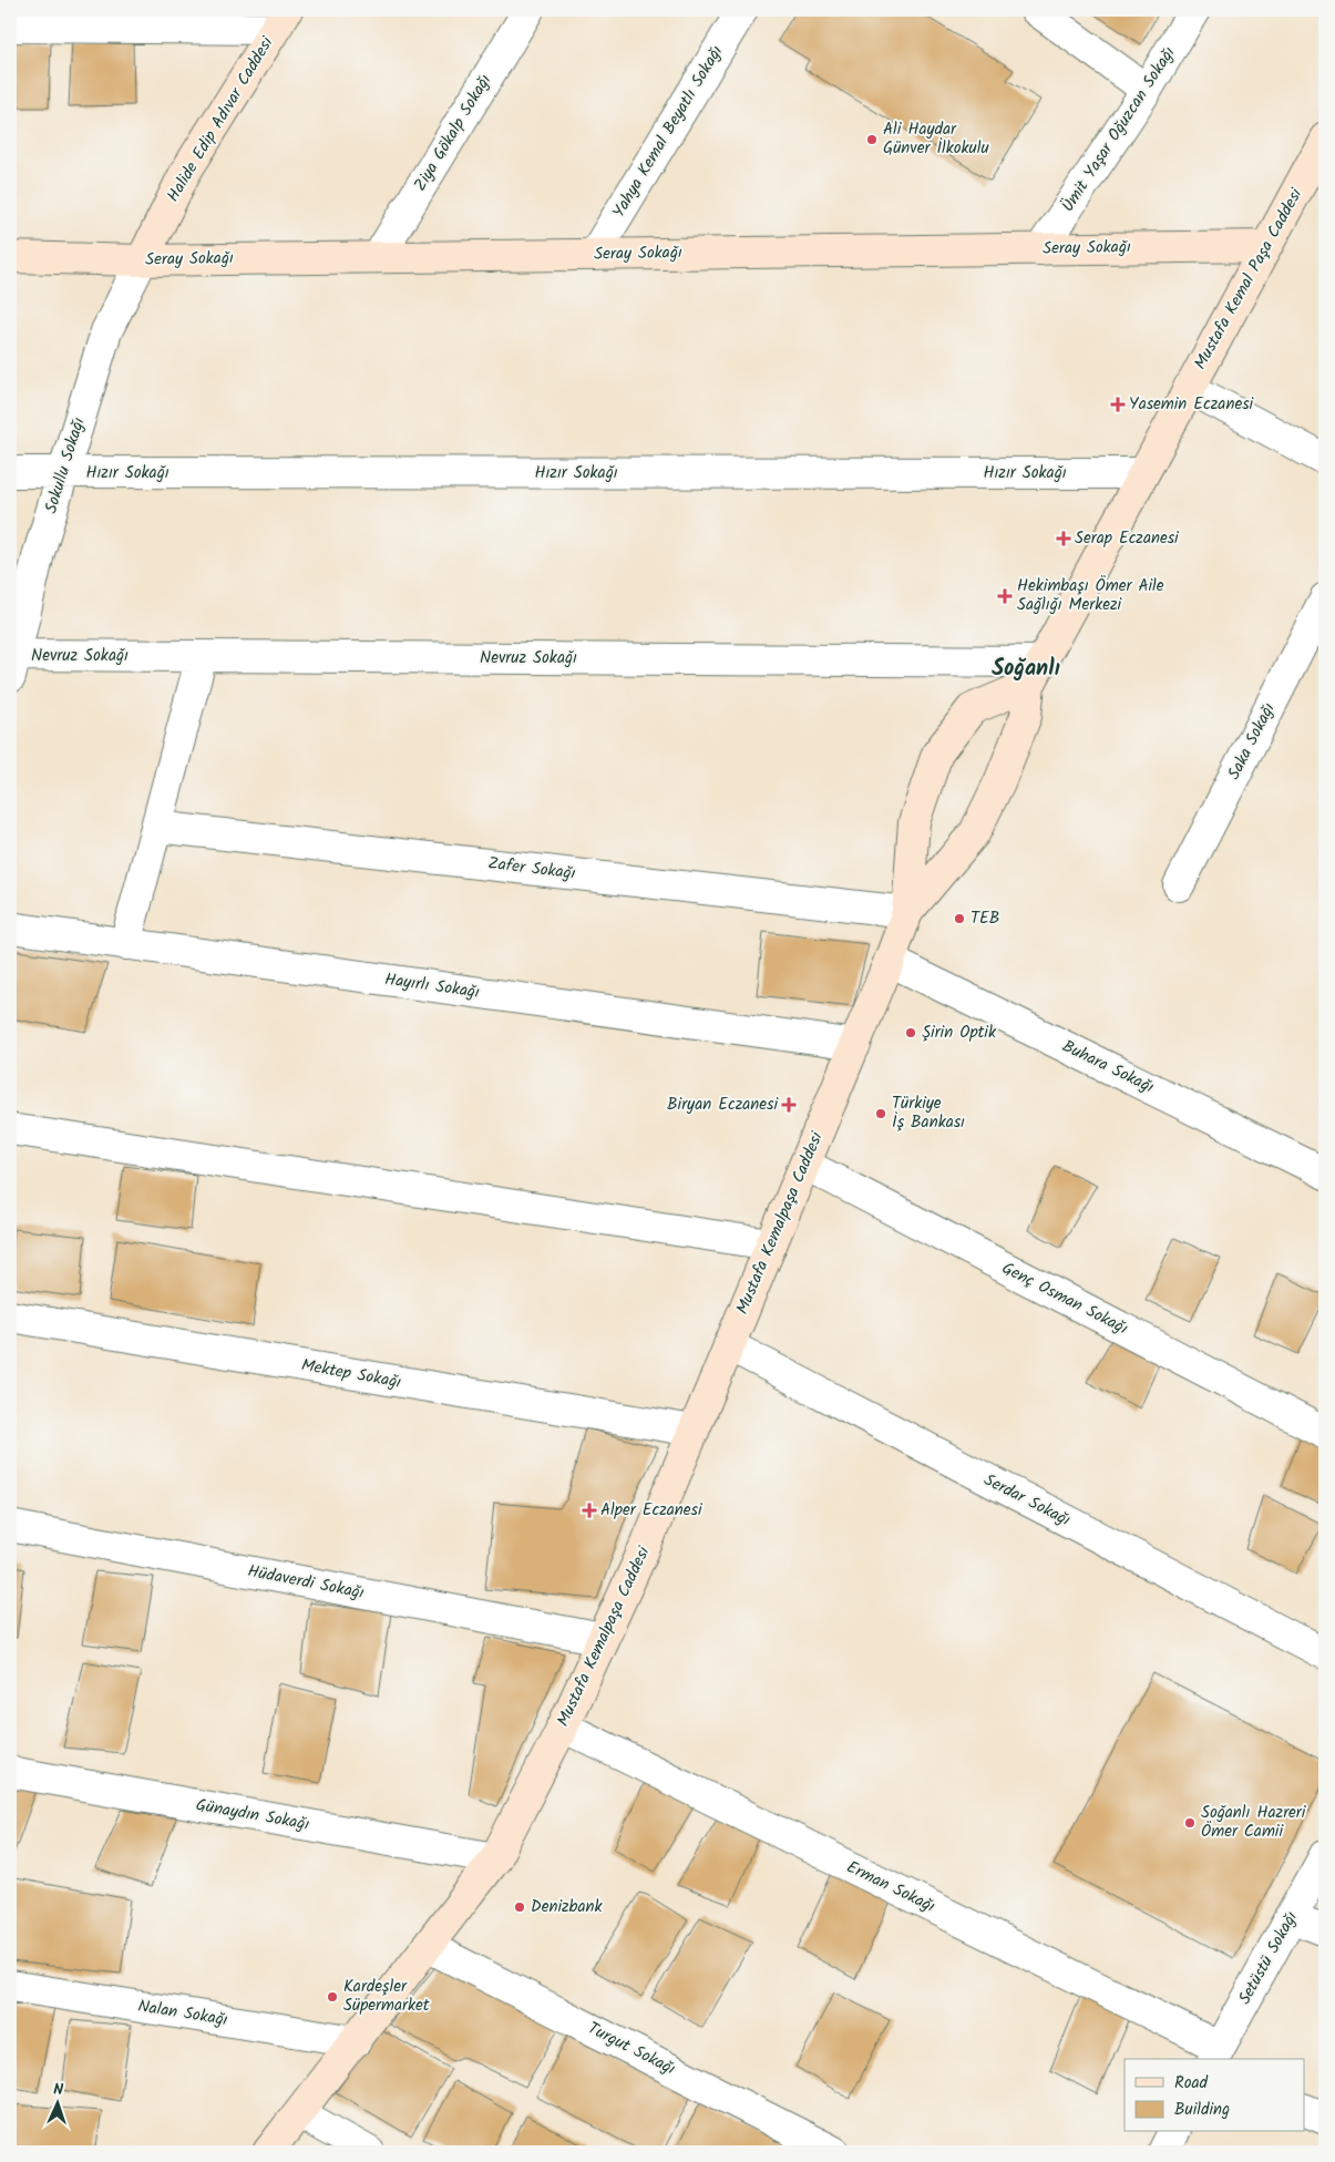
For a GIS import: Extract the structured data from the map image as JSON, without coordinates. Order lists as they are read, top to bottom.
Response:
{
  "streets": {
    "street": [
      "Halide Edip Adıvar Caddesi",
      "Ümit Yaşar Oğuzcan Sokağı",
      "Yahya Kemal Beyatlı Sokağı",
      "Ziya Gökalp Sokağı",
      "Seray Sokağı",
      "Mustafa Kemal Paşa Caddesi",
      "Sokullu Sokağı",
      "Hızır Sokağı",
      "Nevruz Sokağı",
      "Saka Sokağı",
      "Zafer Sokağı",
      "Hayırlı Sokağı",
      "Buhara Sokağı",
      "Mustafa Kemalpaşa Caddesi",
      "Genç Osman Sokağı",
      "Mektep Sokağı",
      "Serdar Sokağı",
      "Hüdaverdi Sokağı",
      "Günaydın Sokağı",
      "Erman Sokağı",
      "Setüstü Sokağı",
      "Nalan Sokağı",
      "Turgut Sokağı"
    ]
  },
  "crossings": [
    ["Halide Edip Adıvar Caddesi", "Seray Sokağı"],
    ["Halide Edip Adıvar Caddesi", "Sokullu Sokağı"],
    ["Ümit Yaşar Oğuzcan Sokağı", "Seray Sokağı"],
    ["Yahya Kemal Beyatlı Sokağı", "Seray Sokağı"],
    ["Ziya Gökalp Sokağı", "Seray Sokağı"],
    ["Seray Sokağı", "Mustafa Kemal Paşa Caddesi"],
    ["Seray Sokağı", "Sokullu Sokağı"],
    ["Mustafa Kemal Paşa Caddesi", "Hızır Sokağı"],
    ["Mustafa Kemal Paşa Caddesi", "Nevruz Sokağı"],
    ["Mustafa Kemal Paşa Caddesi", "Zafer Sokağı"],
    ["Mustafa Kemal Paşa Caddesi", "Mustafa Kemalpaşa Caddesi"],
    ["Sokullu Sokağı", "Hızır Sokağı"],
    ["Sokullu Sokağı", "Nevruz Sokağı"],
    ["Zafer Sokağı", "Mustafa Kemalpaşa Caddesi"],
    ["Hayırlı Sokağı", "Mustafa Kemalpaşa Caddesi"],
    ["Buhara Sokağı", "Mustafa Kemalpaşa Caddesi"],
    ["Mustafa Kemalpaşa Caddesi", "Genç Osman Sokağı"],
    ["Mustafa Kemalpaşa Caddesi", "Mektep Sokağı"],
    ["Mustafa Kemalpaşa Caddesi", "Serdar Sokağı"],
    ["Mustafa Kemalpaşa Caddesi", "Hüdaverdi Sokağı"],
    ["Mustafa Kemalpaşa Caddesi", "Günaydın Sokağı"],
    ["Mustafa Kemalpaşa Caddesi", "Erman Sokağı"],
    ["Mustafa Kemalpaşa Caddesi", "Nalan Sokağı"],
    ["Mustafa Kemalpaşa Caddesi", "Turgut Sokağı"],
    ["Erman Sokağı", "Setüstü Sokağı"]
  ],
  "districts": ["Soğanlı"],
  "places": {
    "other": [
      "Ali Haydar Günver İlkokulu",
      "TEB",
      "Şirin Optik",
      "Türkiye İş Bankası",
      "Soğanlı Hazreri Ömer Camii",
      "Denizbank",
      "Kardeşler Süpermarket"
    ],
    "health": [
      "Yasemin Eczanesi",
      "Serap Eczanesi",
      "Hekimbaşı Ömer Aile Sağlığı Merkezi",
      "Biryan Eczanesi",
      "Alper Eczanesi"
    ]
  },
  "legend": ["Road", "Building"],
  "north": "top"
}
